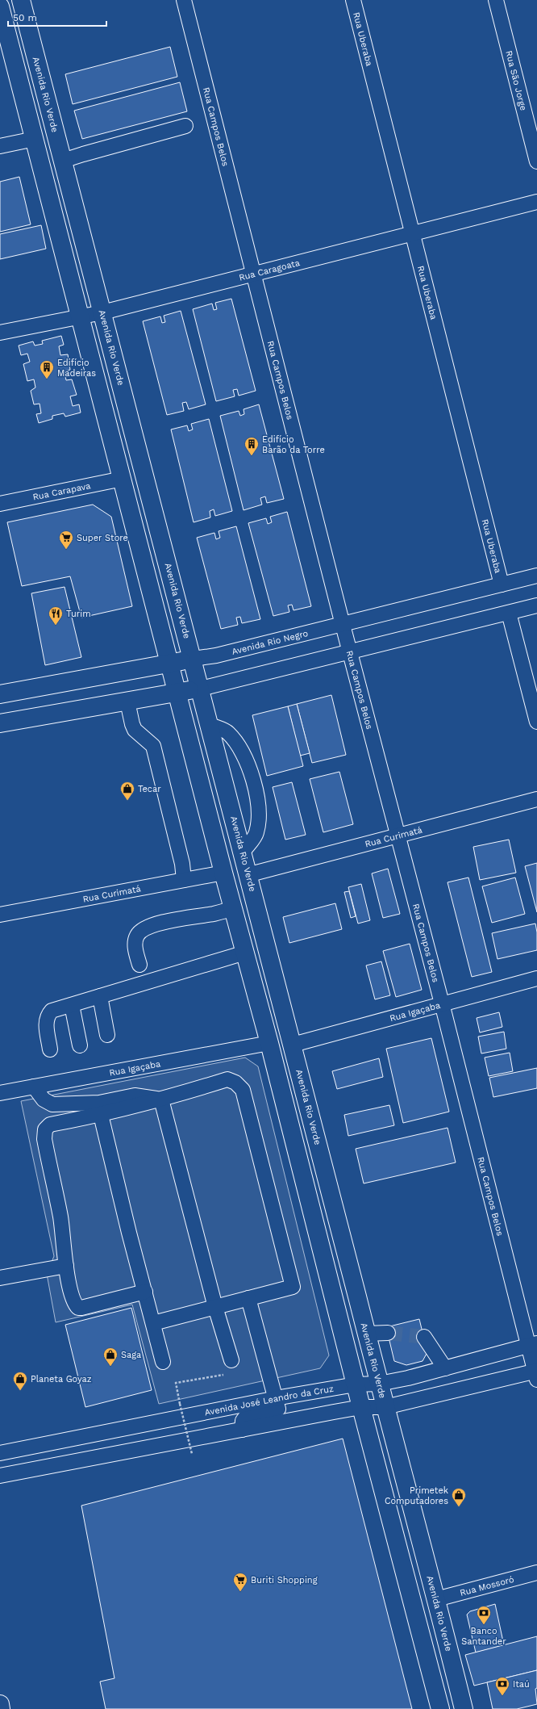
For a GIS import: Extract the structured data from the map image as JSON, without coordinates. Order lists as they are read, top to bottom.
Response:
{
  "streets": {
    "main road": ["Avenida Rio Verde", "Avenida Rio Negro"],
    "street": [
      "Rua Uberaba",
      "Rua São Jorge",
      "Rua Campos Belos",
      "Rua Caragoata",
      "Rua Carapava",
      "Rua Curimatá",
      "Rua Igaçaba",
      "Avenida José Leandro da Cruz",
      "Rua Mossoró"
    ]
  },
  "crossings": [
    ["Rua Uberaba", "Rua Caragoata"],
    ["Rua Uberaba", "Avenida Rio Negro"],
    ["Avenida Rio Verde", "Rua Caragoata"],
    ["Avenida Rio Verde", "Avenida Rio Negro"],
    ["Avenida Rio Verde", "Rua Curimatá"],
    ["Avenida Rio Verde", "Rua Igaçaba"],
    ["Avenida Rio Verde", "Avenida José Leandro da Cruz"],
    ["Avenida Rio Verde", "Rua Mossoró"],
    ["Rua Campos Belos", "Rua Caragoata"],
    ["Rua Campos Belos", "Avenida Rio Negro"],
    ["Rua Campos Belos", "Rua Curimatá"],
    ["Rua Campos Belos", "Rua Igaçaba"],
    ["Rua Campos Belos", "Avenida José Leandro da Cruz"]
  ],
  "places": {
    "building": ["Edifício Madeiras", "Edifício Barão da Torre"],
    "supermarket": ["Super Store", "Buriti Shopping"],
    "restaurant": ["Turim"],
    "shop": [
      "Tecar",
      "Saga",
      "Planeta Goyaz",
      "Primetek Computadores"
    ],
    "bank": ["Banco Santander", "Itaú"]
  },
  "scale_bar": "50 m"
}
